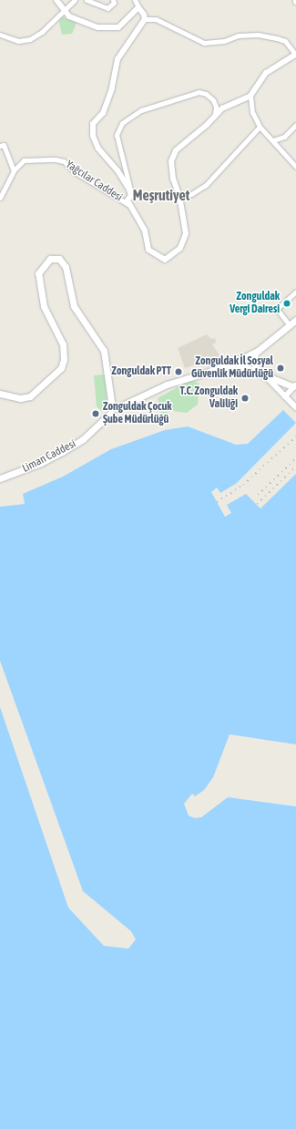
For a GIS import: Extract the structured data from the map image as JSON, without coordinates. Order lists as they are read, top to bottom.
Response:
{
  "streets": {
    "main road": ["Liman Caddesi"],
    "street": ["Yağcılar Caddesi"]
  },
  "districts": ["Meşrutiyet"],
  "places": [
    "Zonguldak Vergi Dairesi",
    "Zonguldak İl Sosyal Güvenlik Müdürlüğü",
    "Zonguldak PTT",
    "T.C. Zonguldak Valiliği",
    "Zonguldak Çocuk Şube Müdürlüğü"
  ]
}
